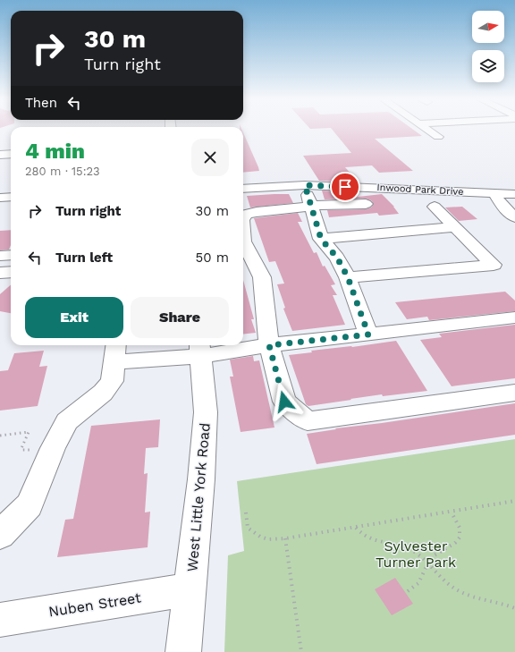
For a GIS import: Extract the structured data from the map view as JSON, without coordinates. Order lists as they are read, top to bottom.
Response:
{
  "streets": {
    "street": ["Inwood Park Drive", "West Little York Road", "Nuben Street"]
  },
  "crossings": [
    ["West Little York Road", "Nuben Street"]
  ],
  "parks": ["Sylvester Turner Park"],
  "north": "right",
  "page": {
    "turn": ["30 m", "Turn right"],
    "then": "Then",
    "heading": ["4 min", "280 m · 15:23"],
    "list": [
      {
        "name": "Turn right",
        "value": "30 m"
      },
      {
        "name": "Turn left",
        "value": "50 m"
      }
    ],
    "buttons": ["Exit", "Share"]
  }
}
